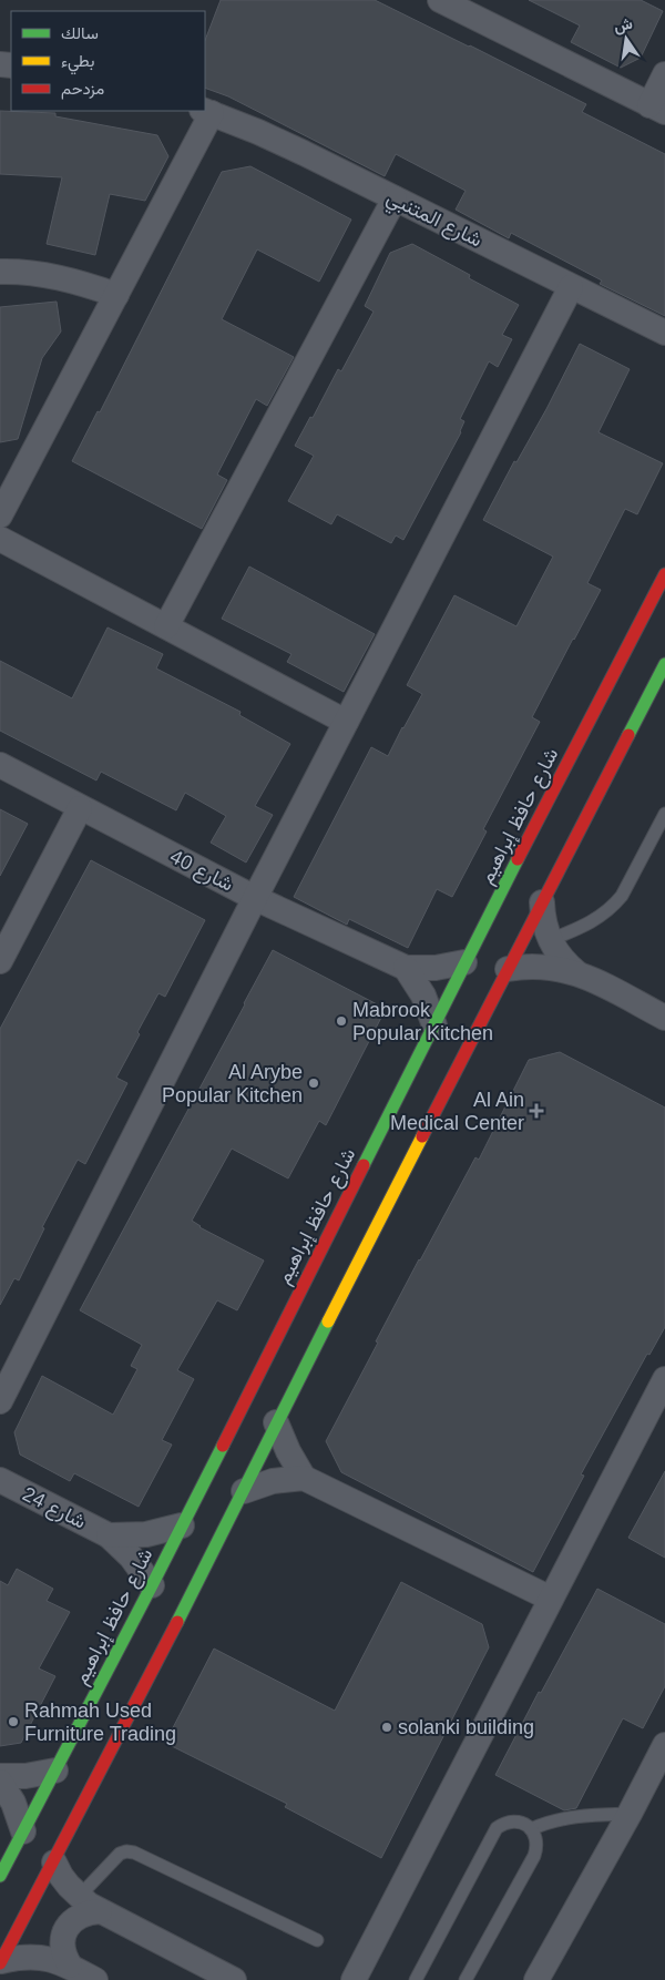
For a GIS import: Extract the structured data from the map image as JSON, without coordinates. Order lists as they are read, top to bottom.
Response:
{
  "streets": {
    "street": [
      "شارع المتنبي",
      "شارع حافظ إبراهيم",
      "شارع 40",
      "شارع 24"
    ]
  },
  "crossings": [
    ["شارع حافظ إبراهيم", "شارع 40"],
    ["شارع حافظ إبراهيم", "شارع 24"]
  ],
  "places": {
    "other": [
      "Mabrook Popular Kitchen",
      "Al Arybe Popular Kitchen",
      "Rahmah Used Furniture Trading",
      "solanki building"
    ],
    "health": ["Al Ain Medical Center"]
  },
  "legend": ["سالك", "بطيء", "مزدحم"],
  "north": "top"
}
